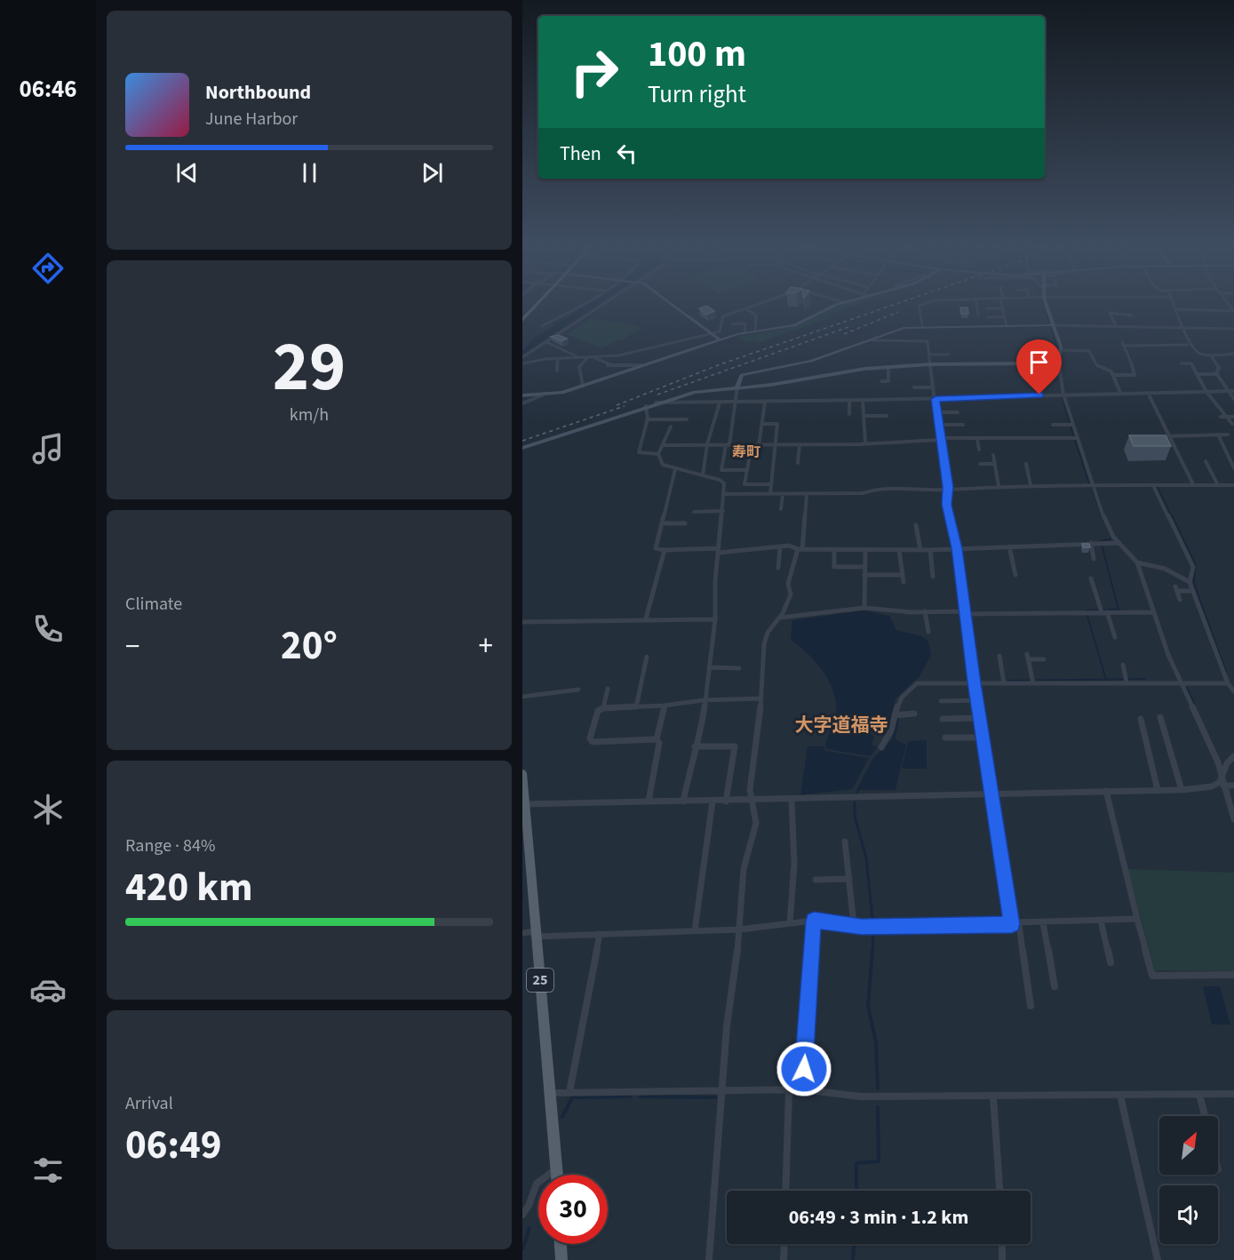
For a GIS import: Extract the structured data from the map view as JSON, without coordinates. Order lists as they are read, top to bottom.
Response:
{
  "streets": {
    "main road": ["25"]
  },
  "districts": ["寿町", "大字道福寺"],
  "north": "top right",
  "page": {
    "tabs": "06:46",
    "turn": ["100 m", "Turn right"],
    "song": ["Northbound", "June Harbor"],
    "then": "Then",
    "tile": [
      ["29", "km/h"],
      "Climate",
      ["Range · 84%", "420 km"],
      ["Arrival", "06:49"]
    ],
    "heat": ["−", "20°", "+"],
    "limit": "30",
    "trip": "06:49 · 3 min · 1.2 km"
  }
}
